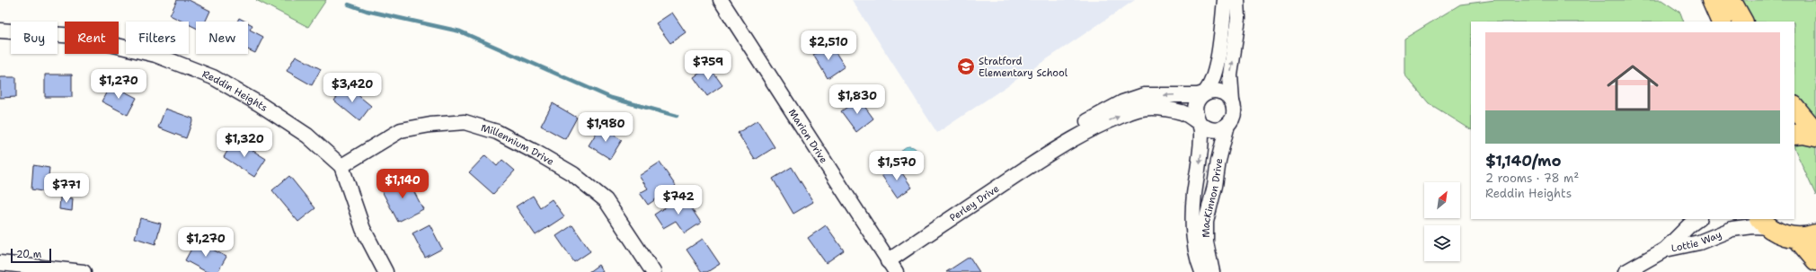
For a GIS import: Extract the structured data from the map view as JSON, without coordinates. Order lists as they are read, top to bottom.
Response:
{
  "streets": {
    "street": [
      "Reddin Heights",
      "Marion Drive",
      "Millennium Drive",
      "MacKinnon Drive",
      "Perley Drive",
      "Lottie Way"
    ]
  },
  "crossings": [
    ["Reddin Heights", "Millennium Drive"],
    ["Marion Drive", "Perley Drive"],
    ["MacKinnon Drive", "Perley Drive"]
  ],
  "places": {
    "school or university": ["Stratford Elementary School"]
  },
  "scale_bar": "20 m",
  "north": "top right",
  "page": {
    "chip": [
      "Buy",
      "Rent",
      "Filters",
      "New"
    ],
    "list": [
      {
        "name": "$1,140/mo",
        "note": "2 rooms · 78 m² · Reddin Heights"
      }
    ],
    "price": [
      "$2,510",
      "$759",
      "$1,270",
      "$3,420",
      "$1,830",
      "$1,980",
      "$1,320",
      "$1,570",
      "$1,140",
      "$771",
      "$742",
      "$1,270"
    ],
    "scale": "20 m"
  }
}
